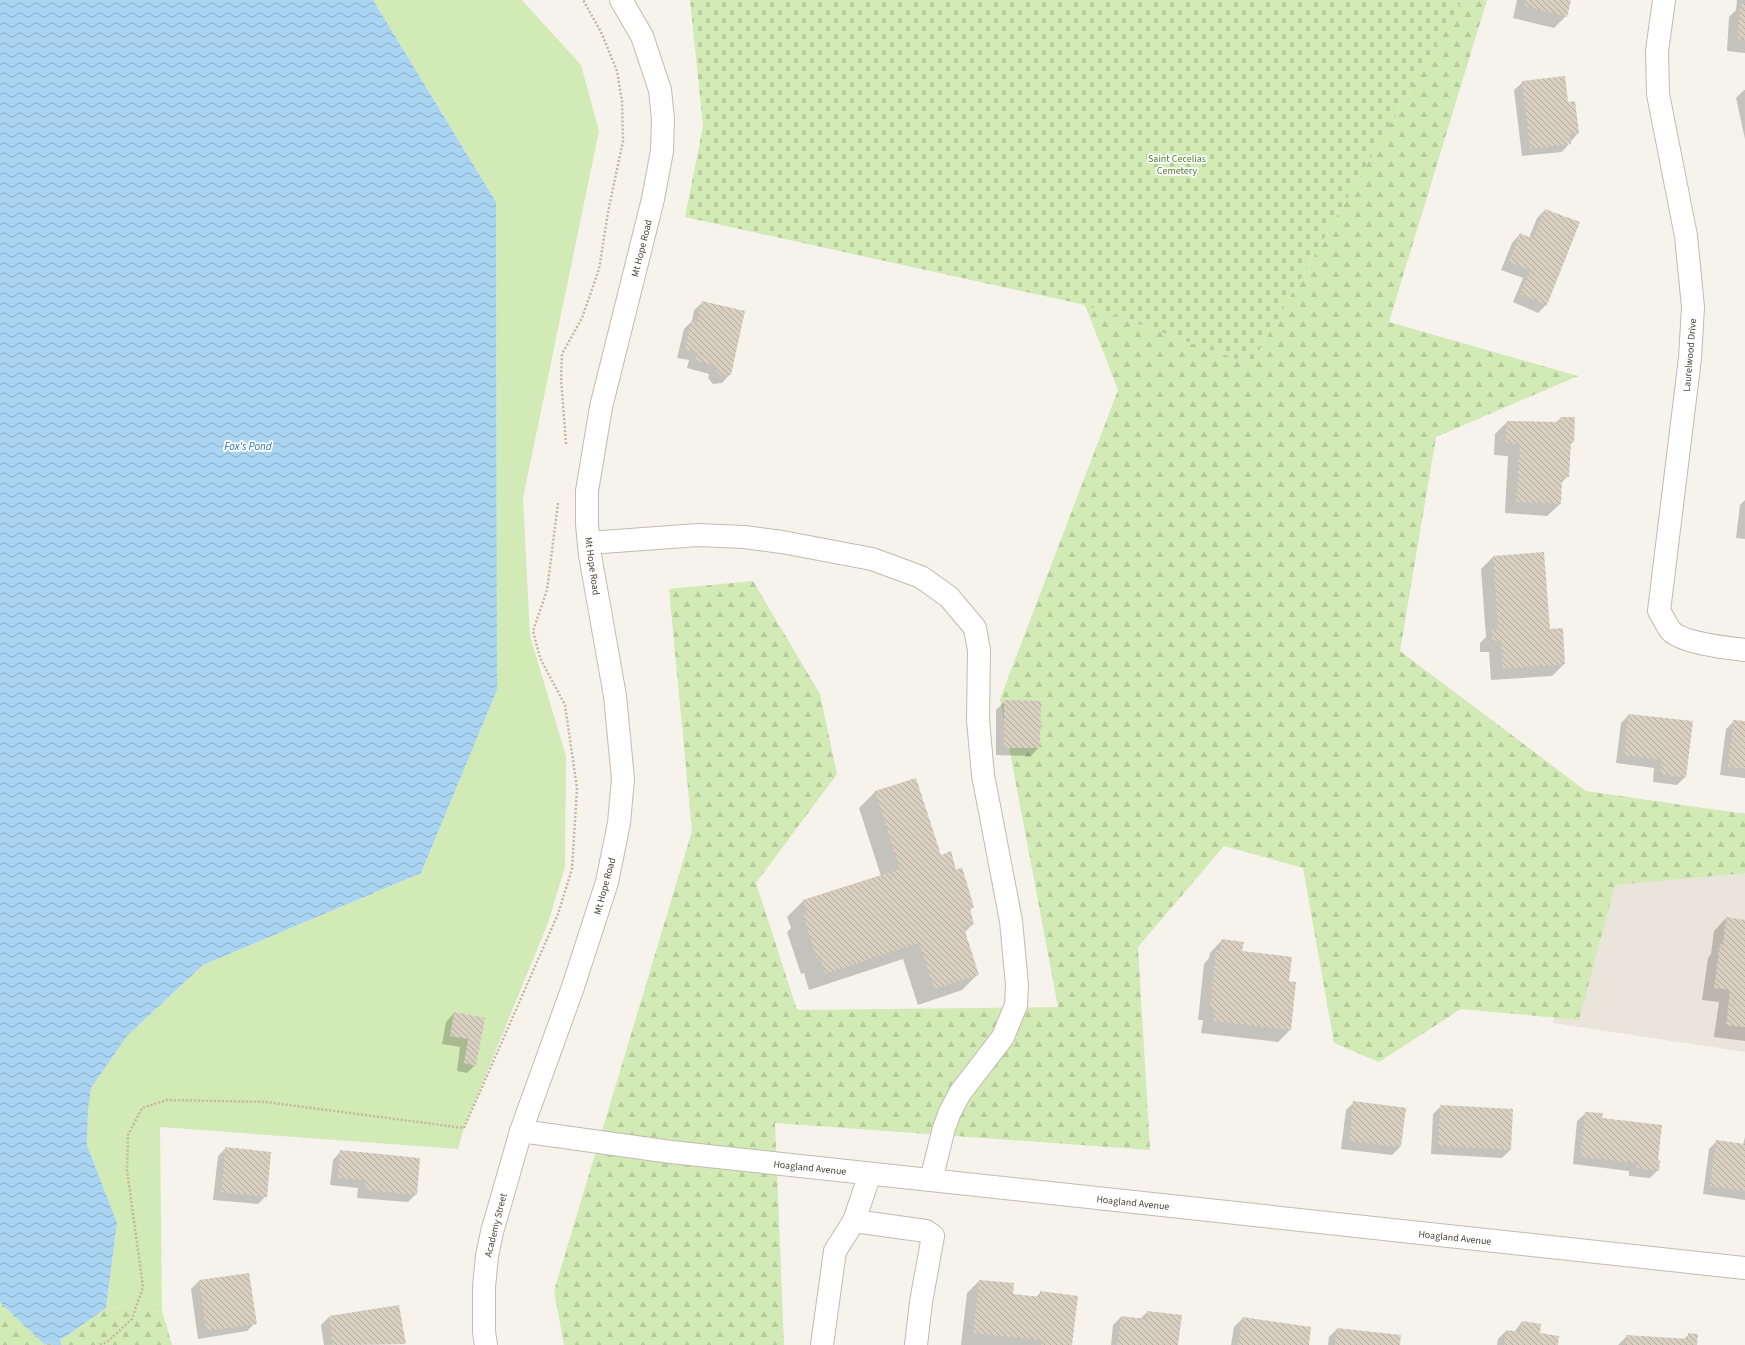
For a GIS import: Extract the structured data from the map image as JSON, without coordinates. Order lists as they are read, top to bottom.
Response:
{
  "streets": {
    "street": [
      "Mt Hope Road",
      "Laurelwood Drive",
      "Hoagland Avenue",
      "Academy Street"
    ]
  },
  "crossings": [
    ["Mt Hope Road", "Hoagland Avenue"],
    ["Mt Hope Road", "Academy Street"],
    ["Hoagland Avenue", "Academy Street"]
  ],
  "water": ["Fox's Pond"],
  "parks": ["Saint Cecelias Cemetery"]
}
